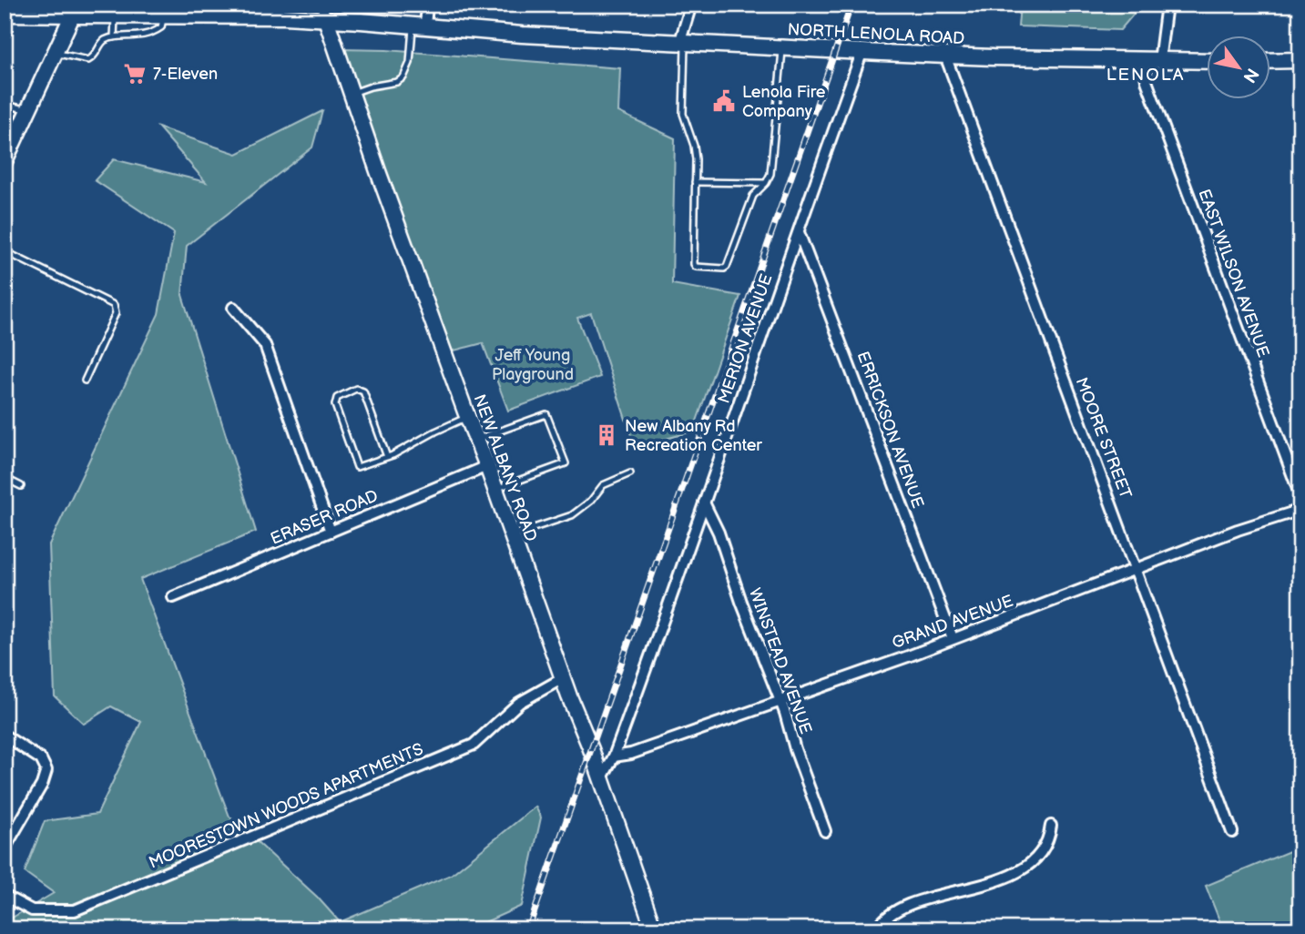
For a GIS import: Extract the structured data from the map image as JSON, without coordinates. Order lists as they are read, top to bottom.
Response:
{
  "streets": {
    "main road": ["NORTH LENOLA ROAD", "NEW ALBANY ROAD"],
    "street": [
      "EAST WILSON AVENUE",
      "MERION AVENUE",
      "ERRICKSON AVENUE",
      "MOORE STREET",
      "ERASER ROAD",
      "GRAND AVENUE",
      "WINSTEAD AVENUE",
      "MOORESTOWN WOODS APARTMENTS"
    ]
  },
  "crossings": [
    ["NORTH LENOLA ROAD", "EAST WILSON AVENUE"],
    ["NORTH LENOLA ROAD", "MERION AVENUE"],
    ["NORTH LENOLA ROAD", "MOORE STREET"],
    ["NORTH LENOLA ROAD", "NEW ALBANY ROAD"],
    ["MERION AVENUE", "ERRICKSON AVENUE"],
    ["MERION AVENUE", "NEW ALBANY ROAD"],
    ["MERION AVENUE", "GRAND AVENUE"],
    ["MERION AVENUE", "WINSTEAD AVENUE"],
    ["ERRICKSON AVENUE", "GRAND AVENUE"],
    ["MOORE STREET", "GRAND AVENUE"],
    ["NEW ALBANY ROAD", "ERASER ROAD"],
    ["NEW ALBANY ROAD", "MOORESTOWN WOODS APARTMENTS"],
    ["GRAND AVENUE", "WINSTEAD AVENUE"]
  ],
  "districts": ["LENOLA"],
  "parks": ["Jeff Young Playground"],
  "places": {
    "supermarket": ["7-Eleven"],
    "public building": ["Lenola Fire Company"],
    "building": ["New Albany Rd Recreation Center"]
  },
  "north": "bottom right"
}
